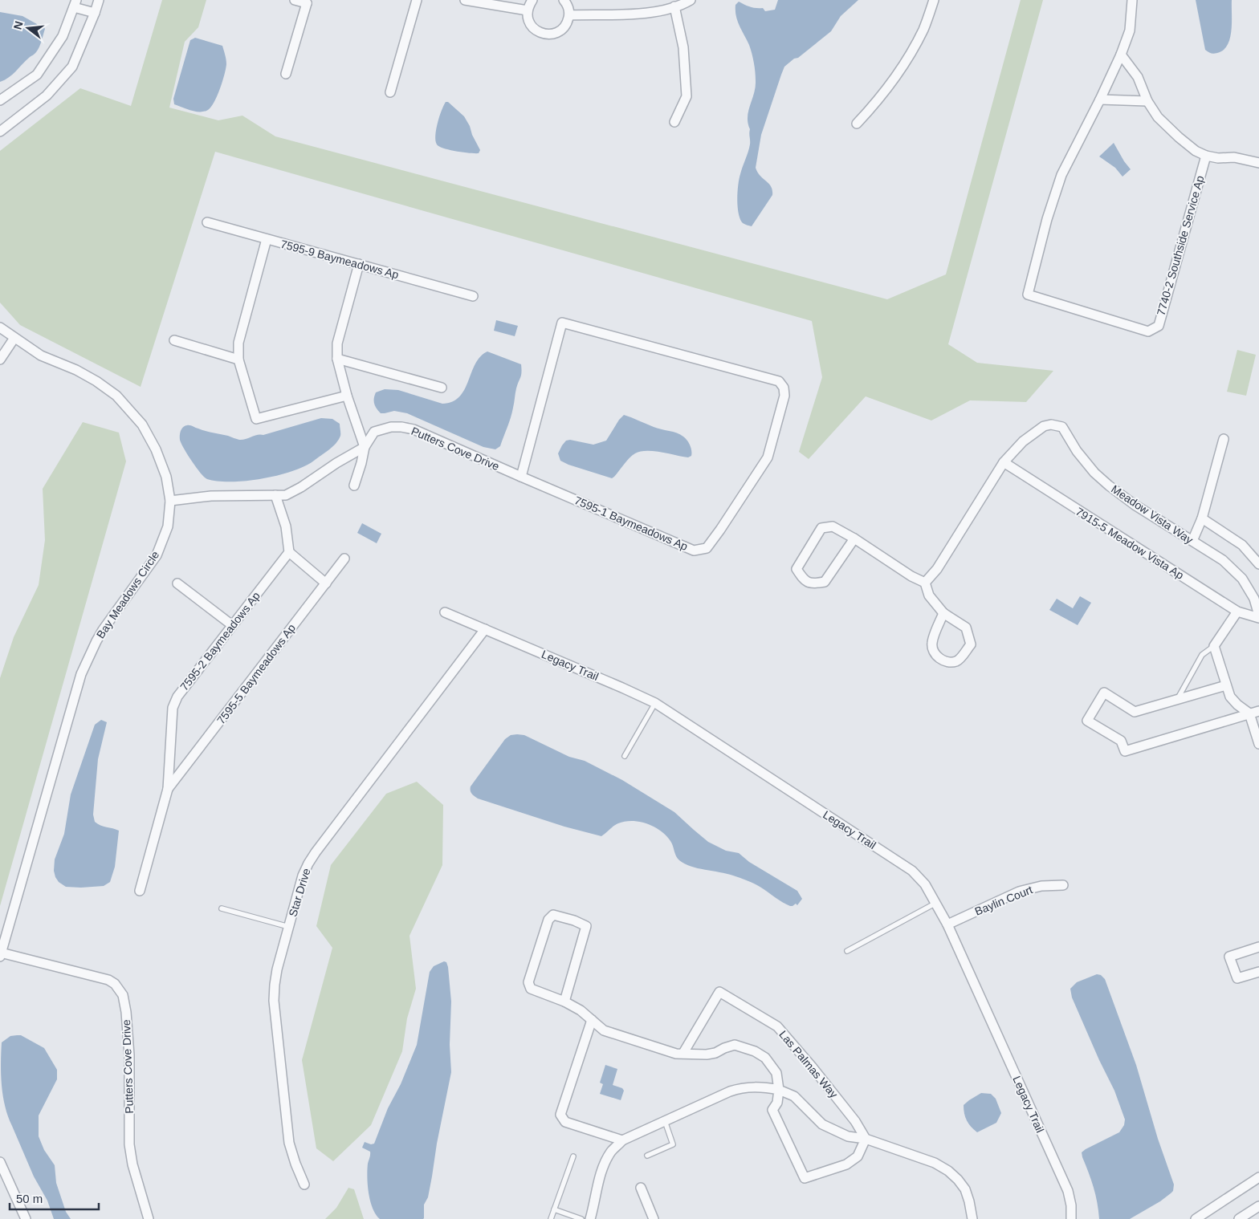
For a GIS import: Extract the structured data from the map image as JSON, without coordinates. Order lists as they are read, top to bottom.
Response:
{
  "streets": {
    "street": [
      "7740-2 Southside Service Ap",
      "7595-9 Baymeadows Ap",
      "Putters Cove Drive",
      "Meadow Vista Way",
      "7595-1 Baymeadows Ap",
      "7915-5 Meadow Vista Ap",
      "Bay Meadows Circle",
      "7595-2 Baymeadows Ap",
      "Legacy Trail",
      "7595-5 Baymeadows Ap",
      "Star Drive",
      "Baylin Court",
      "Las Palmas Way"
    ]
  },
  "crossings": [
    ["Putters Cove Drive", "7595-1 Baymeadows Ap"],
    ["Putters Cove Drive", "Bay Meadows Circle"],
    ["Meadow Vista Way", "7915-5 Meadow Vista Ap"],
    ["7595-2 Baymeadows Ap", "7595-5 Baymeadows Ap"],
    ["Legacy Trail", "Star Drive"],
    ["Legacy Trail", "Baylin Court"]
  ],
  "scale_bar": "50 m",
  "north": "left"
}
